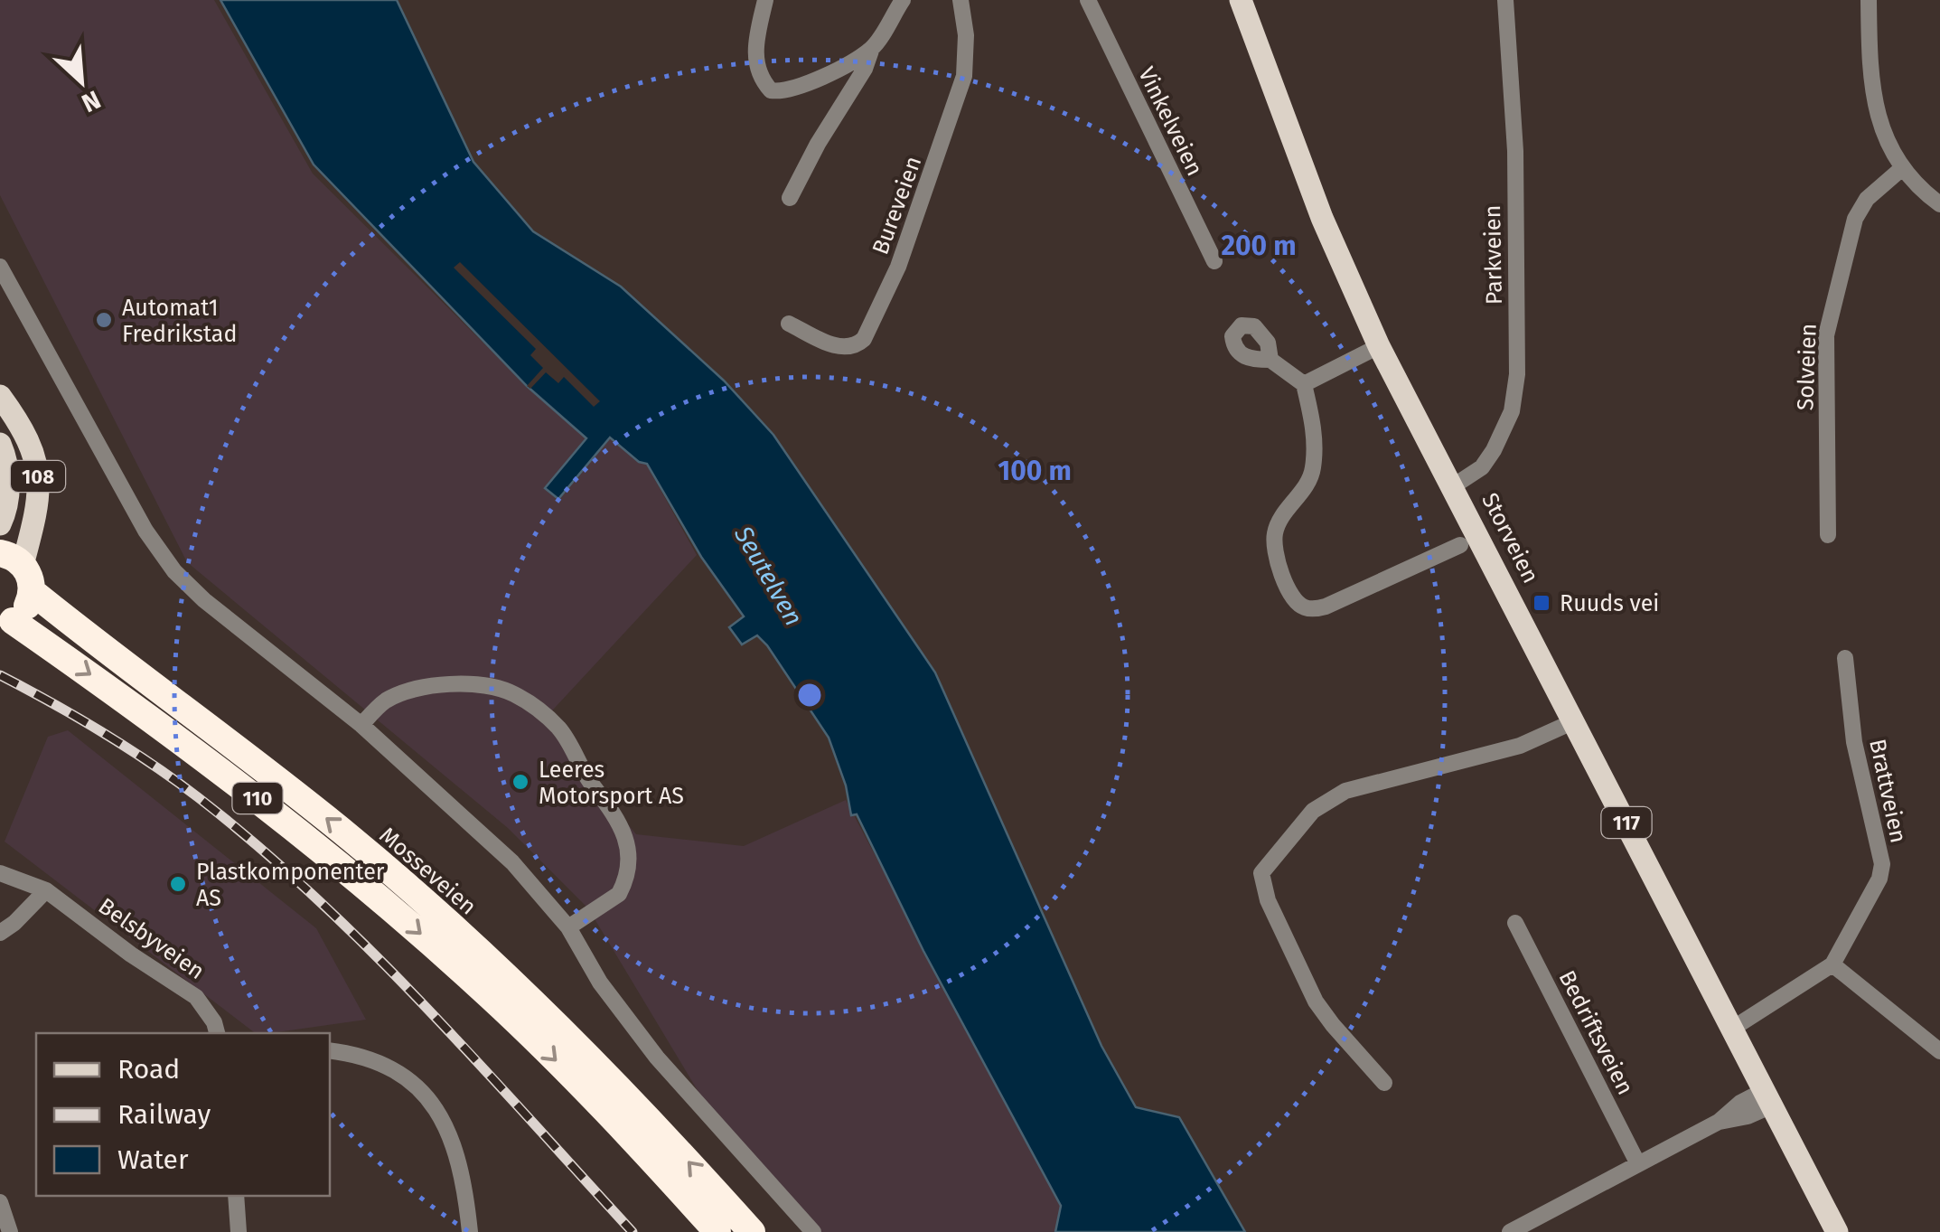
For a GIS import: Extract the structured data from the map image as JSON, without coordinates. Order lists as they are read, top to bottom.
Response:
{
  "streets": {
    "highway": ["110", "Mosseveien"],
    "main road": ["108", "Storveien", "117"],
    "street": [
      "Vinkelveien",
      "Bureveien",
      "Parkveien",
      "Solveien",
      "Brattveien",
      "Belsbyveien",
      "Bedriftsveien"
    ]
  },
  "crossings": [
    ["Parkveien", "Storveien"],
    ["108", "110"],
    ["108", "Mosseveien"],
    ["Storveien", "Brattveien"],
    ["110", "Mosseveien"]
  ],
  "water": ["Seutelven"],
  "places": {
    "other": ["Automat1 Fredrikstad", "Leeres Motorsport AS", "Plastkomponenter AS"],
    "transit": ["Ruuds vei"]
  },
  "legend": ["Road", "Railway", "Water"],
  "north": "bottom right",
  "rings": ["200 m", "100 m"]
}
